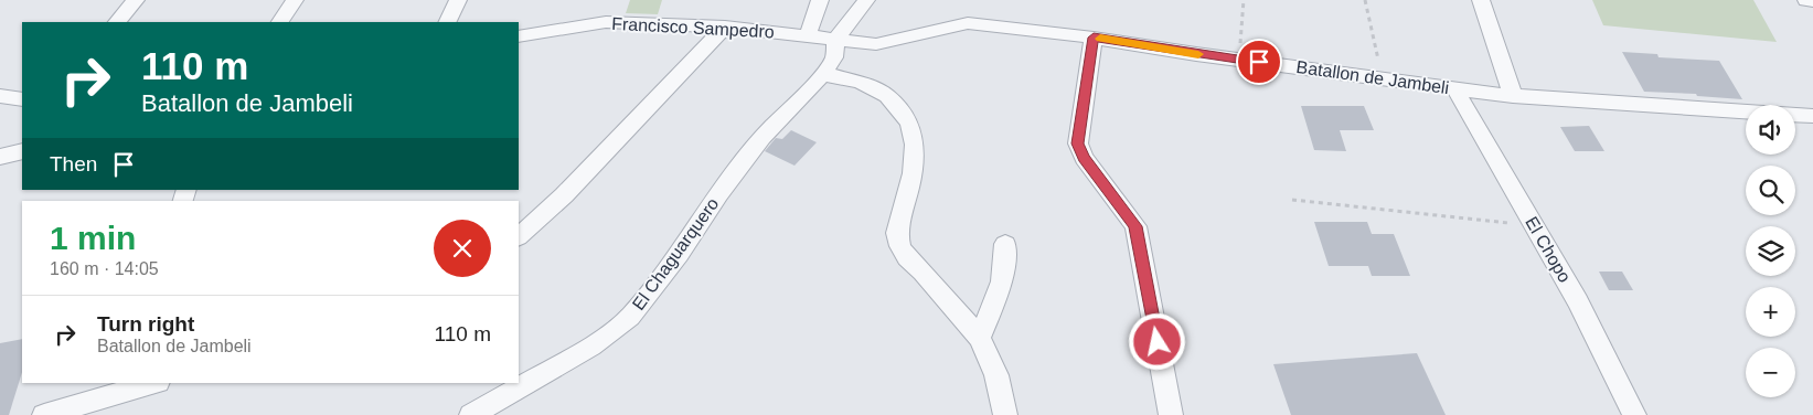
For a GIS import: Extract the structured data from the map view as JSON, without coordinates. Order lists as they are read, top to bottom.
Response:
{
  "streets": {
    "street": [
      "Francisco Sampedro",
      "Batallon de Jambeli",
      "El Chopo",
      "El Chaguarquero"
    ]
  },
  "crossings": [
    ["Francisco Sampedro", "Batallon de Jambeli"],
    ["Francisco Sampedro", "El Chaguarquero"],
    ["Batallon de Jambeli", "El Chopo"],
    ["Batallon de Jambeli", "El Chaguarquero"]
  ],
  "page": {
    "turn": ["110 m", "Batallon de Jambeli"],
    "map_buttons": ["+", "−"],
    "then": "Then",
    "heading": ["1 min", "160 m · 14:05"],
    "list": [
      {
        "name": "Turn right",
        "note": "Batallon de Jambeli",
        "value": "110 m"
      }
    ]
  }
}
